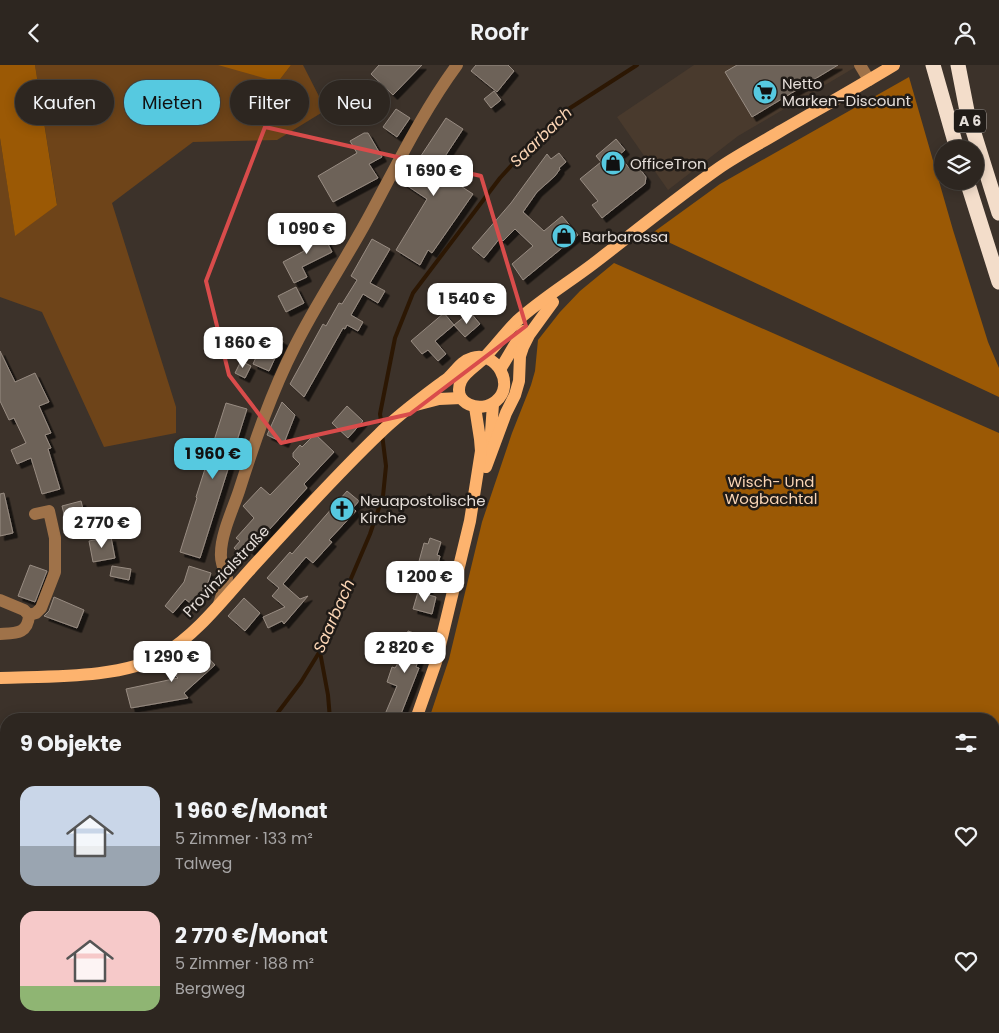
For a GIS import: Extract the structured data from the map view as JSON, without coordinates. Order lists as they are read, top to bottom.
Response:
{
  "streets": {
    "highway": ["A 6"],
    "main road": ["Provinzialstraße"]
  },
  "water": ["Saarbach"],
  "parks": ["Wisch- Und Wogbachtal"],
  "places": {
    "supermarket": ["Netto Marken-Discount"],
    "shop": ["OfficeTron", "Barbarossa"],
    "church": ["Neuapostolische Kirche"]
  },
  "page": {
    "header": "Roofr",
    "chip": [
      "Kaufen",
      "Mieten",
      "Filter",
      "Neu"
    ],
    "price": [
      "1 690 €",
      "1 090 €",
      "1 540 €",
      "1 860 €",
      "1 960 €",
      "2 770 €",
      "1 200 €",
      "2 820 €",
      "1 290 €"
    ],
    "heading": "9 Objekte",
    "list": [
      {
        "name": "1 960 €/Monat",
        "note": "5 Zimmer · 133 m² · Talweg"
      },
      {
        "name": "2 770 €/Monat",
        "note": "5 Zimmer · 188 m² · Bergweg"
      }
    ]
  }
}
